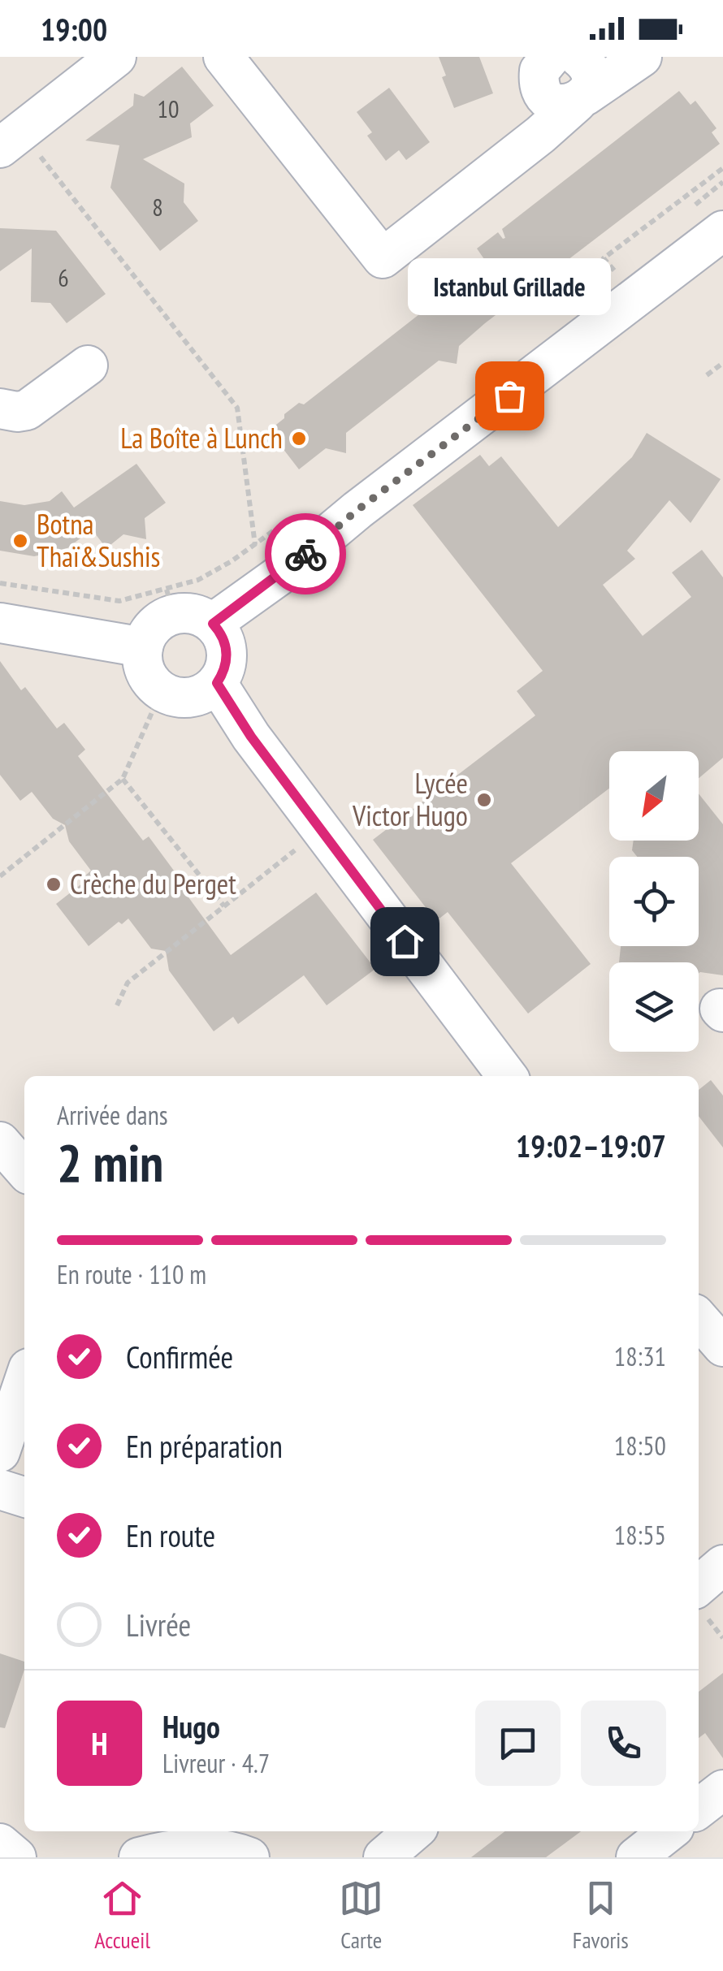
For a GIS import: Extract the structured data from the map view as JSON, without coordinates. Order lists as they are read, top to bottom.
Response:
{
  "places": [
    "Istanbul Grillade",
    "La Boîte à Lunch",
    "Botna Thaï&Sushis",
    "Lycée Victor Hugo",
    "Crèche du Perget"
  ],
  "house_numbers": ["10", "8", "6"],
  "north": "bottom left",
  "page": {
    "status": "19:00",
    "bubble": "Istanbul Grillade",
    "heading": ["2 min", "Arrivée dans", "19:02–19:07"],
    "panel": ["Hugo", "Livreur · 4.7"],
    "bar": "En route · 110 m",
    "list": [
      ["Confirmée", "18:31"],
      ["En préparation", "18:50"],
      ["En route", "18:55"],
      "Livrée"
    ],
    "round": "H",
    "tabs": ["Accueil", "Carte", "Favoris"]
  }
}
